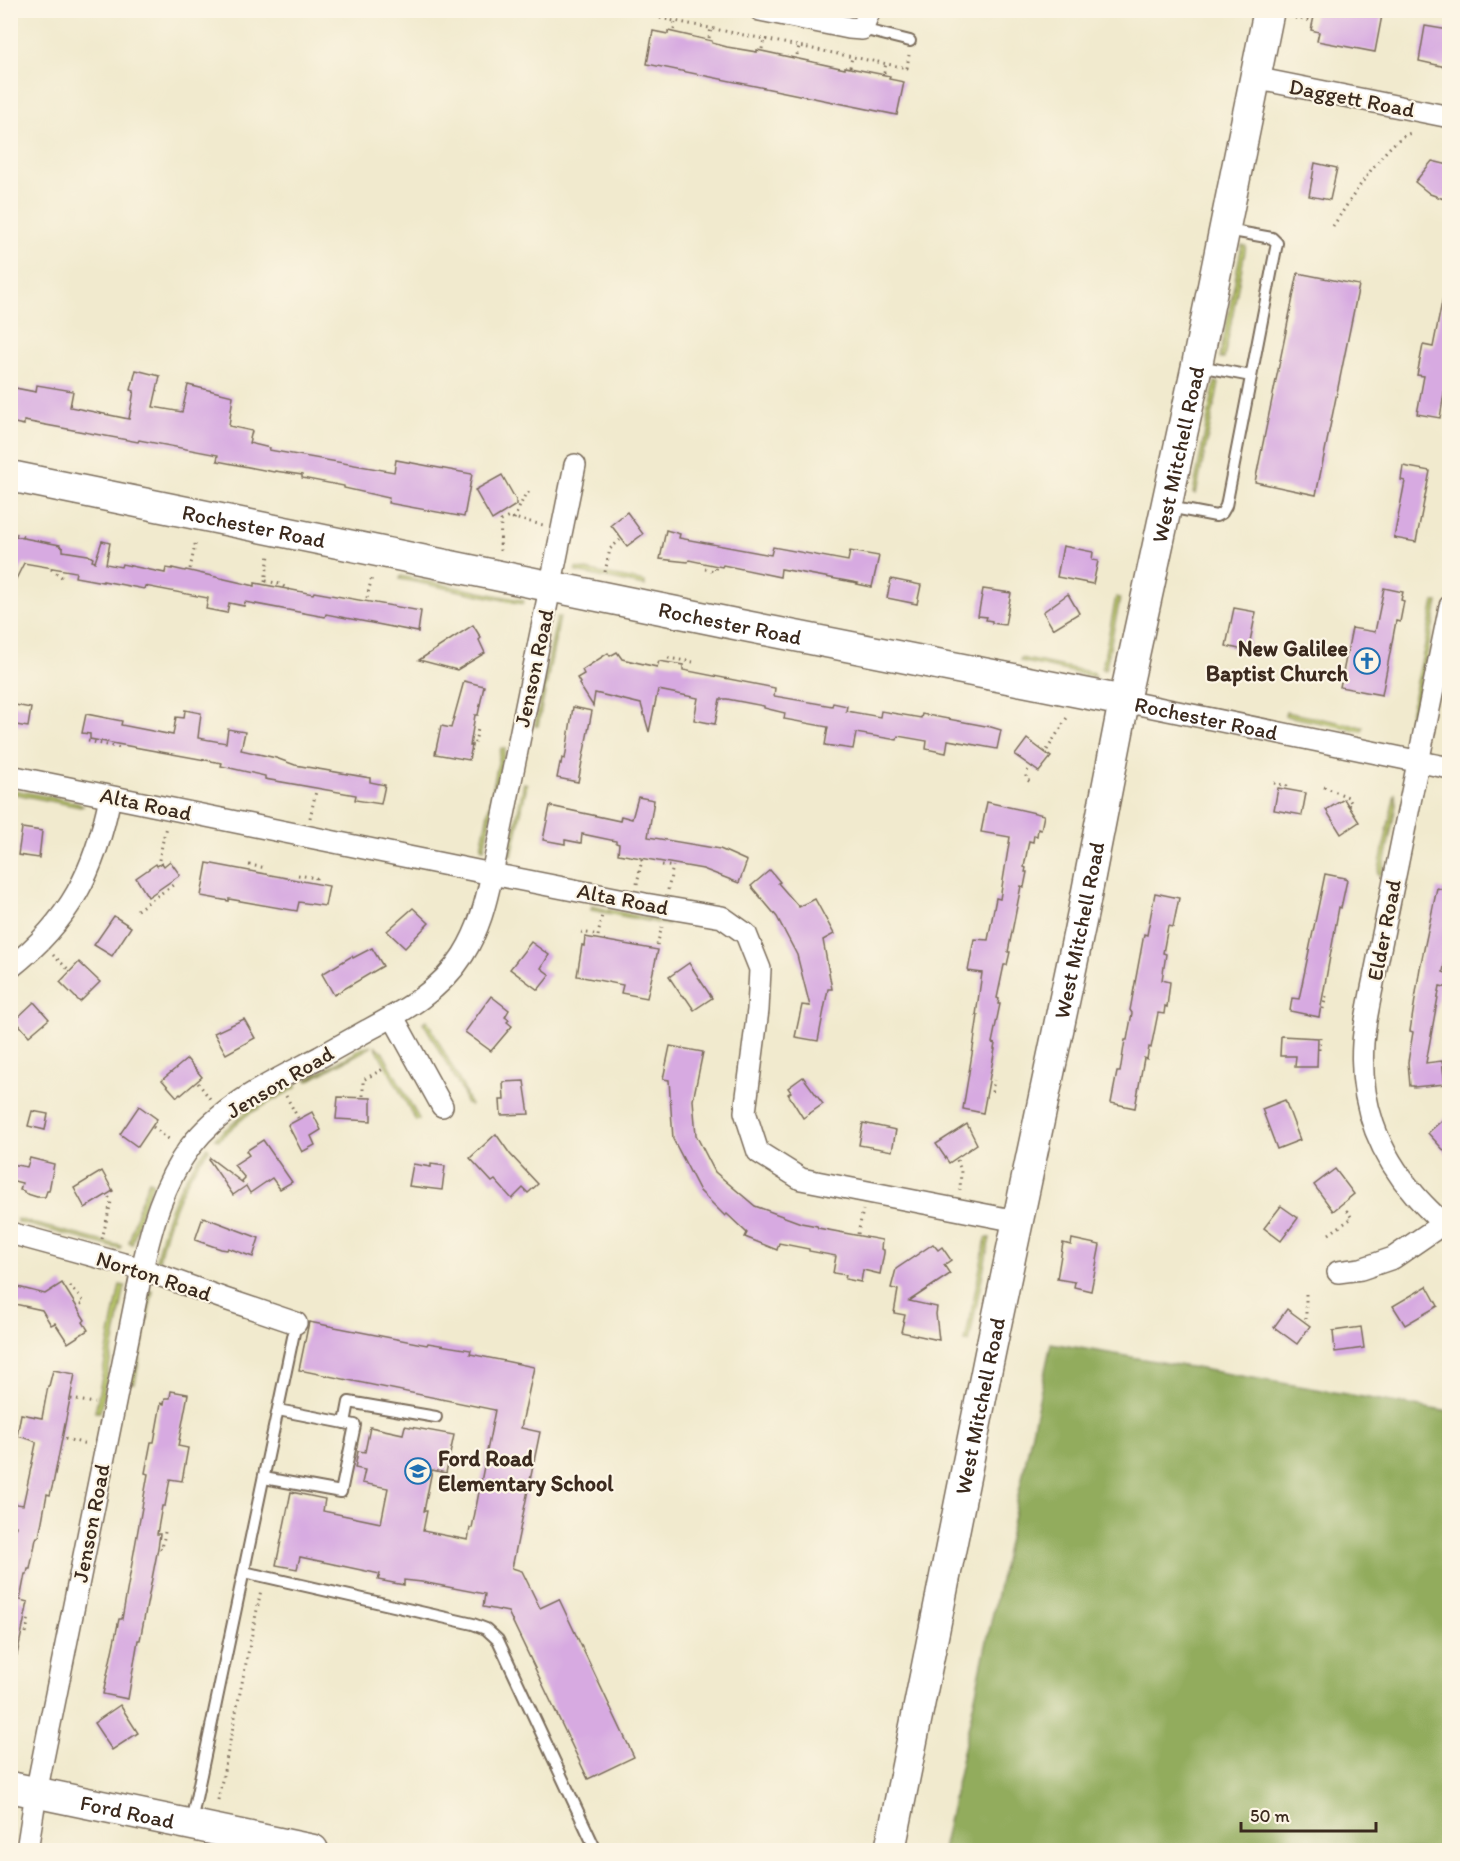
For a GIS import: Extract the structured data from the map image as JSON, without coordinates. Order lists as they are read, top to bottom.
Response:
{
  "streets": {
    "main road": ["West Mitchell Road", "Rochester Road", "Ford Road"],
    "street": [
      "Daggett Road",
      "Jenson Road",
      "Alta Road",
      "Elder Road",
      "Norton Road"
    ]
  },
  "crossings": [
    ["Daggett Road", "West Mitchell Road"],
    ["West Mitchell Road", "Rochester Road"],
    ["West Mitchell Road", "Alta Road"],
    ["Rochester Road", "Jenson Road"],
    ["Rochester Road", "Elder Road"],
    ["Jenson Road", "Alta Road"],
    ["Jenson Road", "Norton Road"],
    ["Jenson Road", "Ford Road"]
  ],
  "places": {
    "church": ["New Galilee Baptist Church"],
    "school or university": ["Ford Road Elementary School"]
  },
  "scale_bar": "50 m"
}
